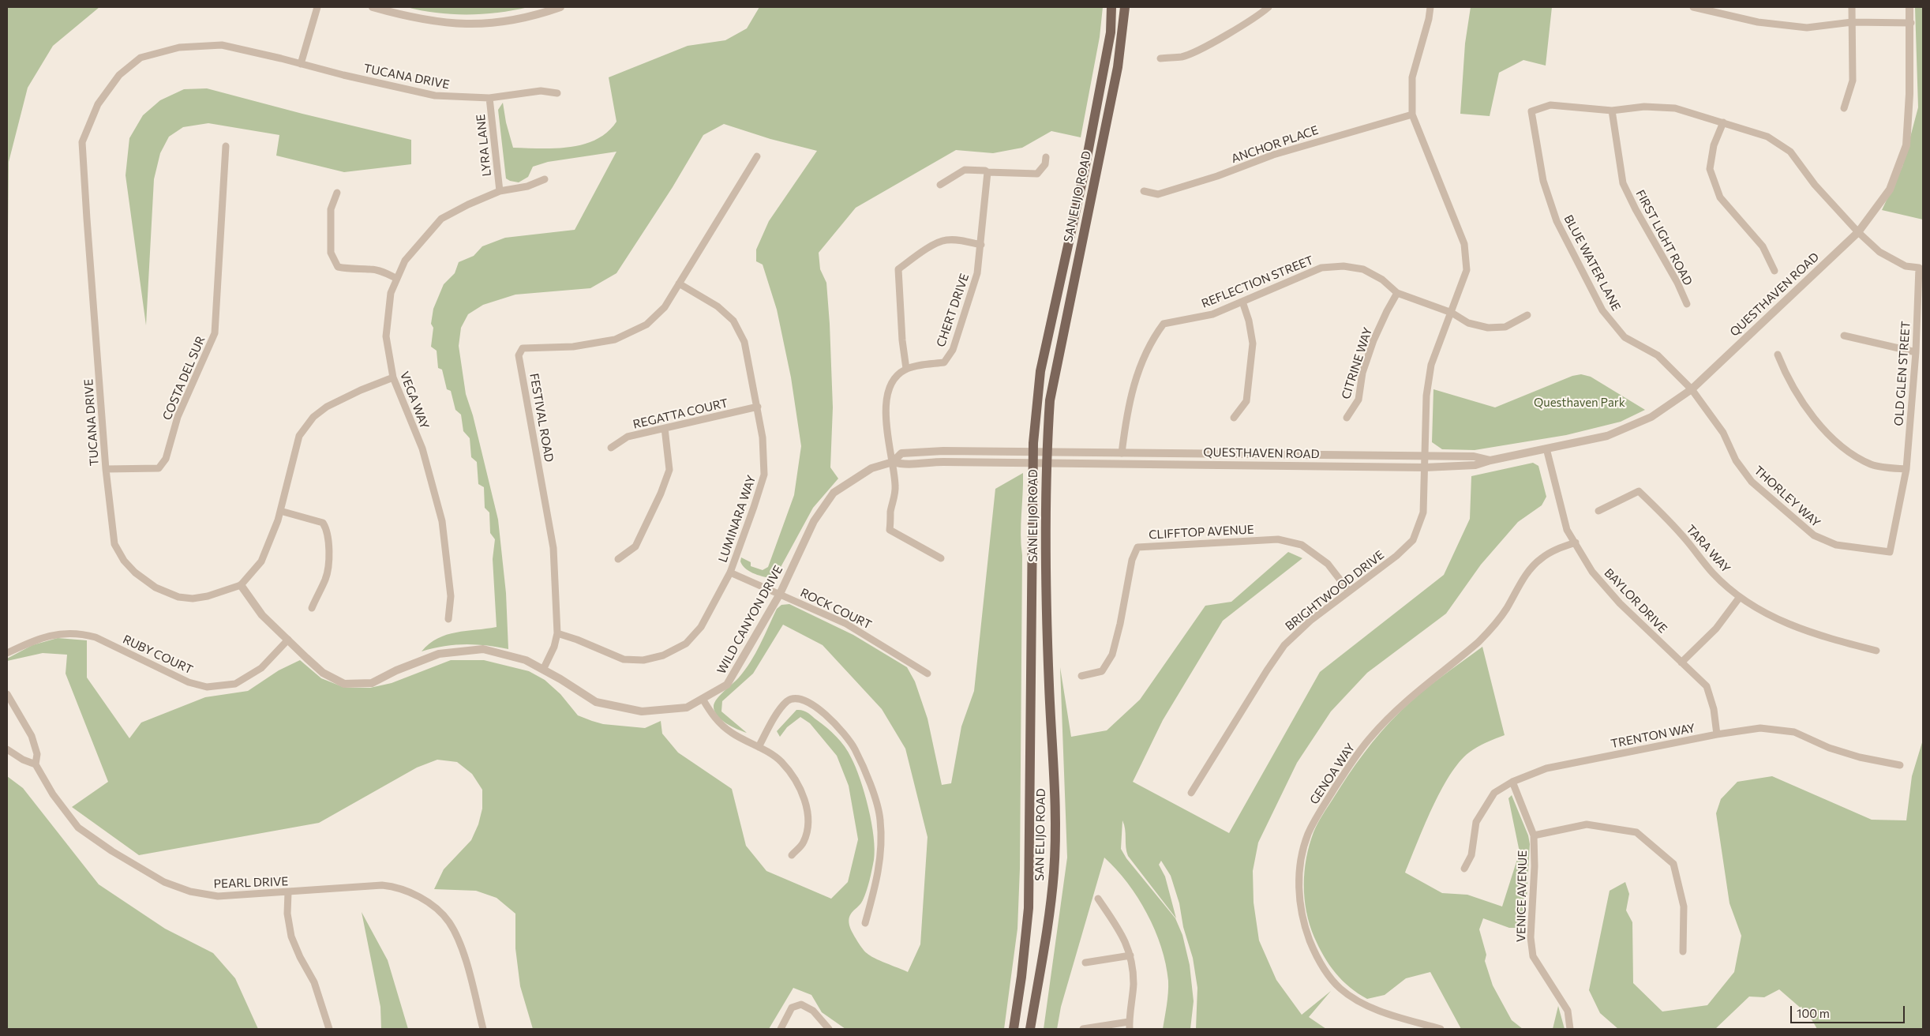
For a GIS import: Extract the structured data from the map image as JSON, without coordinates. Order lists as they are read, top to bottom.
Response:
{
  "streets": {
    "main road": ["SAN ELIJO ROAD"],
    "street": [
      "TUCANA DRIVE",
      "ANCHOR PLACE",
      "LYRA LANE",
      "FIRST LIGHT ROAD",
      "BLUE WATER LANE",
      "REFLECTION STREET",
      "QUESTHAVEN ROAD",
      "CHERT DRIVE",
      "CITRINE WAY",
      "OLD GLEN STREET",
      "COSTA DEL SUR",
      "VEGA WAY",
      "REGATTA COURT",
      "FESTIVAL ROAD",
      "THORLEY WAY",
      "LUMINARA WAY",
      "CLIFFTOP AVENUE",
      "TARA WAY",
      "BRIGHTWOOD DRIVE",
      "BAYLOR DRIVE",
      "ROCK COURT",
      "WILD CANYON DRIVE",
      "RUBY COURT",
      "TRENTON WAY",
      "GENOA WAY",
      "PEARL DRIVE",
      "VENICE AVENUE"
    ]
  },
  "crossings": [
    ["TUCANA DRIVE", "LYRA LANE"],
    ["TUCANA DRIVE", "COSTA DEL SUR"],
    ["TUCANA DRIVE", "VEGA WAY"],
    ["TUCANA DRIVE", "WILD CANYON DRIVE"],
    ["ANCHOR PLACE", "BRIGHTWOOD DRIVE"],
    ["LYRA LANE", "VEGA WAY"],
    ["SAN ELIJO ROAD", "QUESTHAVEN ROAD"],
    ["SAN ELIJO ROAD", "WILD CANYON DRIVE"],
    ["FIRST LIGHT ROAD", "BLUE WATER LANE"],
    ["BLUE WATER LANE", "QUESTHAVEN ROAD"],
    ["BLUE WATER LANE", "THORLEY WAY"],
    ["REFLECTION STREET", "QUESTHAVEN ROAD"],
    ["REFLECTION STREET", "CITRINE WAY"],
    ["REFLECTION STREET", "BRIGHTWOOD DRIVE"],
    ["QUESTHAVEN ROAD", "OLD GLEN STREET"],
    ["QUESTHAVEN ROAD", "THORLEY WAY"],
    ["QUESTHAVEN ROAD", "BRIGHTWOOD DRIVE"],
    ["QUESTHAVEN ROAD", "BAYLOR DRIVE"],
    ["QUESTHAVEN ROAD", "WILD CANYON DRIVE"],
    ["OLD GLEN STREET", "THORLEY WAY"],
    ["REGATTA COURT", "LUMINARA WAY"],
    ["FESTIVAL ROAD", "LUMINARA WAY"],
    ["FESTIVAL ROAD", "WILD CANYON DRIVE"],
    ["LUMINARA WAY", "ROCK COURT"],
    ["CLIFFTOP AVENUE", "BRIGHTWOOD DRIVE"],
    ["BAYLOR DRIVE", "TRENTON WAY"],
    ["BAYLOR DRIVE", "GENOA WAY"],
    ["ROCK COURT", "WILD CANYON DRIVE"],
    ["WILD CANYON DRIVE", "RUBY COURT"],
    ["TRENTON WAY", "VENICE AVENUE"]
  ],
  "parks": ["Questhaven Park"],
  "scale_bar": "100 m"
}
